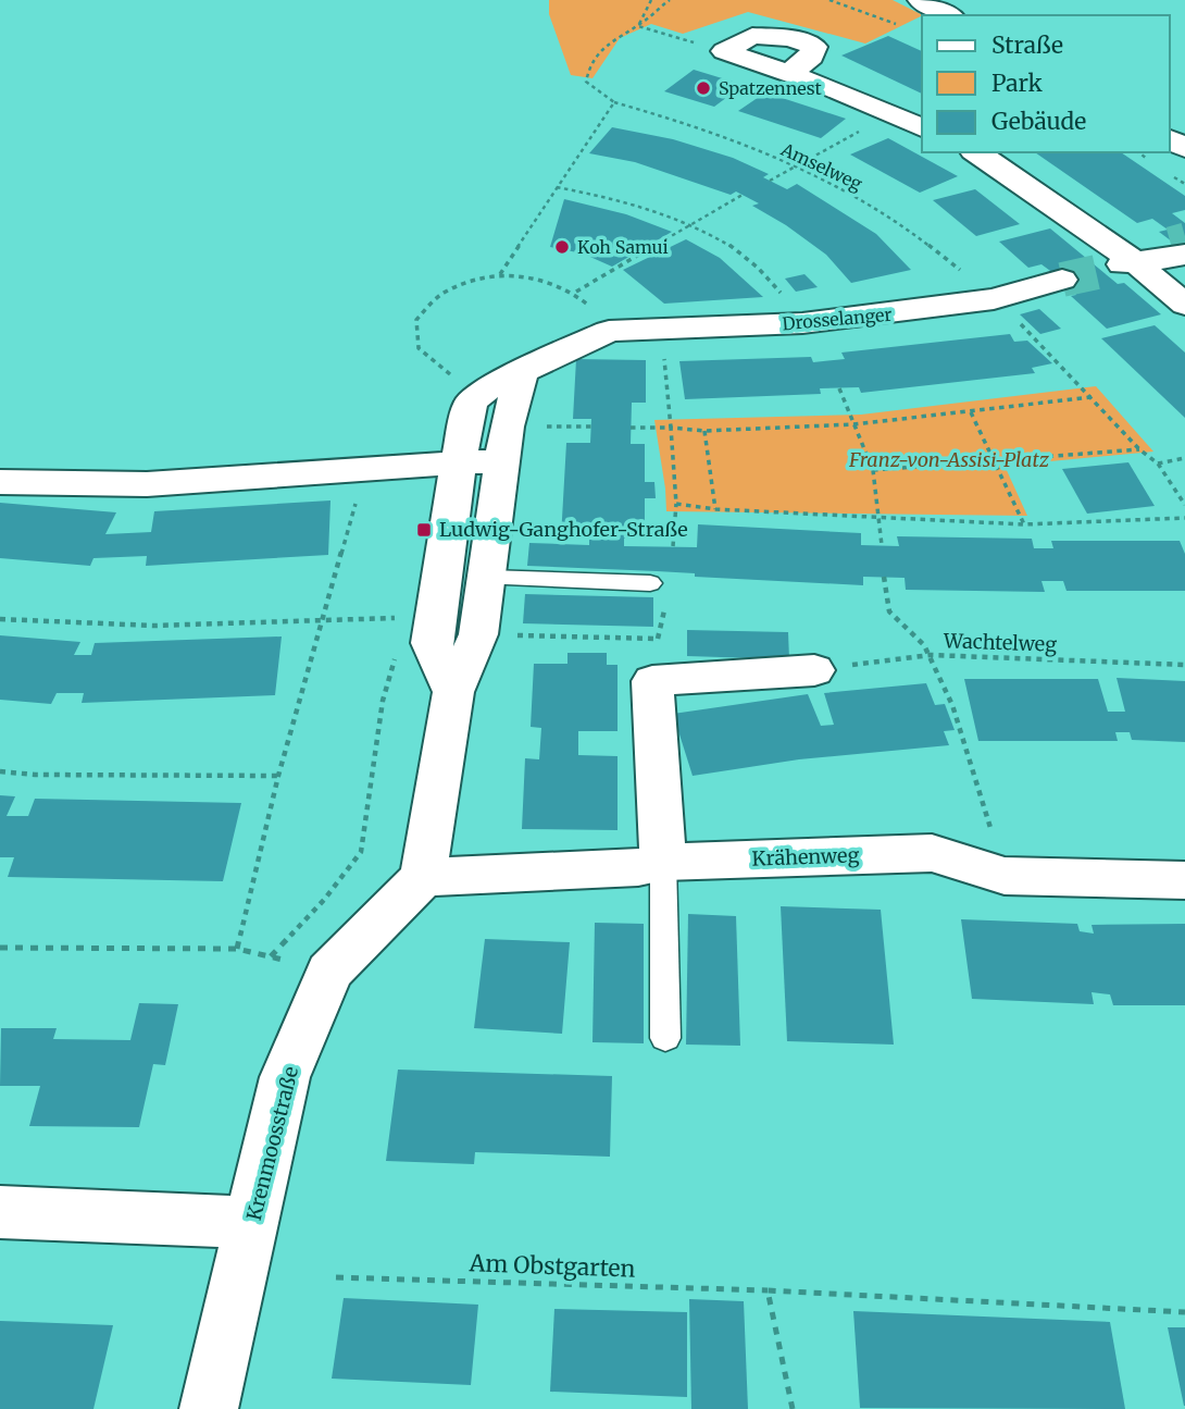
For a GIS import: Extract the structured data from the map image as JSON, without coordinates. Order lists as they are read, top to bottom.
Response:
{
  "streets": {
    "street": ["Drosselanger", "Krähenweg", "Krenmoosstraße"],
    "path": ["Amselweg", "Wachtelweg", "Am Obstgarten"]
  },
  "crossings": [
    ["Amselweg", "Drosselanger"],
    ["Krähenweg", "Krenmoosstraße"]
  ],
  "parks": ["Franz-von-Assisi-Platz"],
  "places": {
    "other": ["Spatzennest", "Koh Samui"],
    "transit": ["Ludwig-Ganghofer-Straße"]
  },
  "legend": ["Straße", "Park", "Gebäude"]
}
